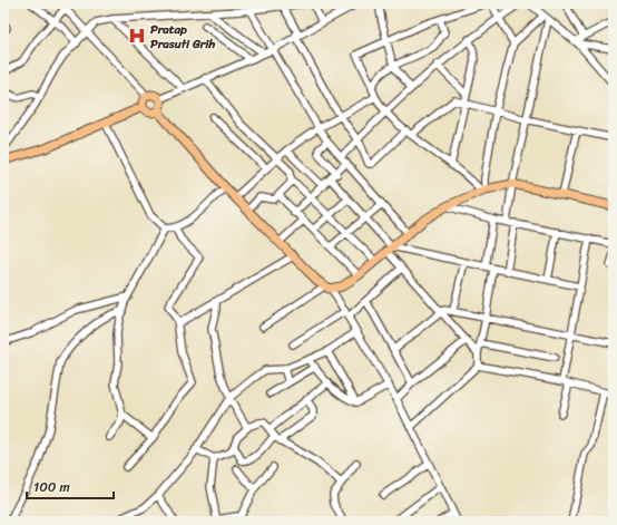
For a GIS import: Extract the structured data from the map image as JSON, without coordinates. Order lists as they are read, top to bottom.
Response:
{
  "places": {
    "hospital": ["Pratap Prasuti Grih"]
  },
  "scale_bar": "100 m"
}
